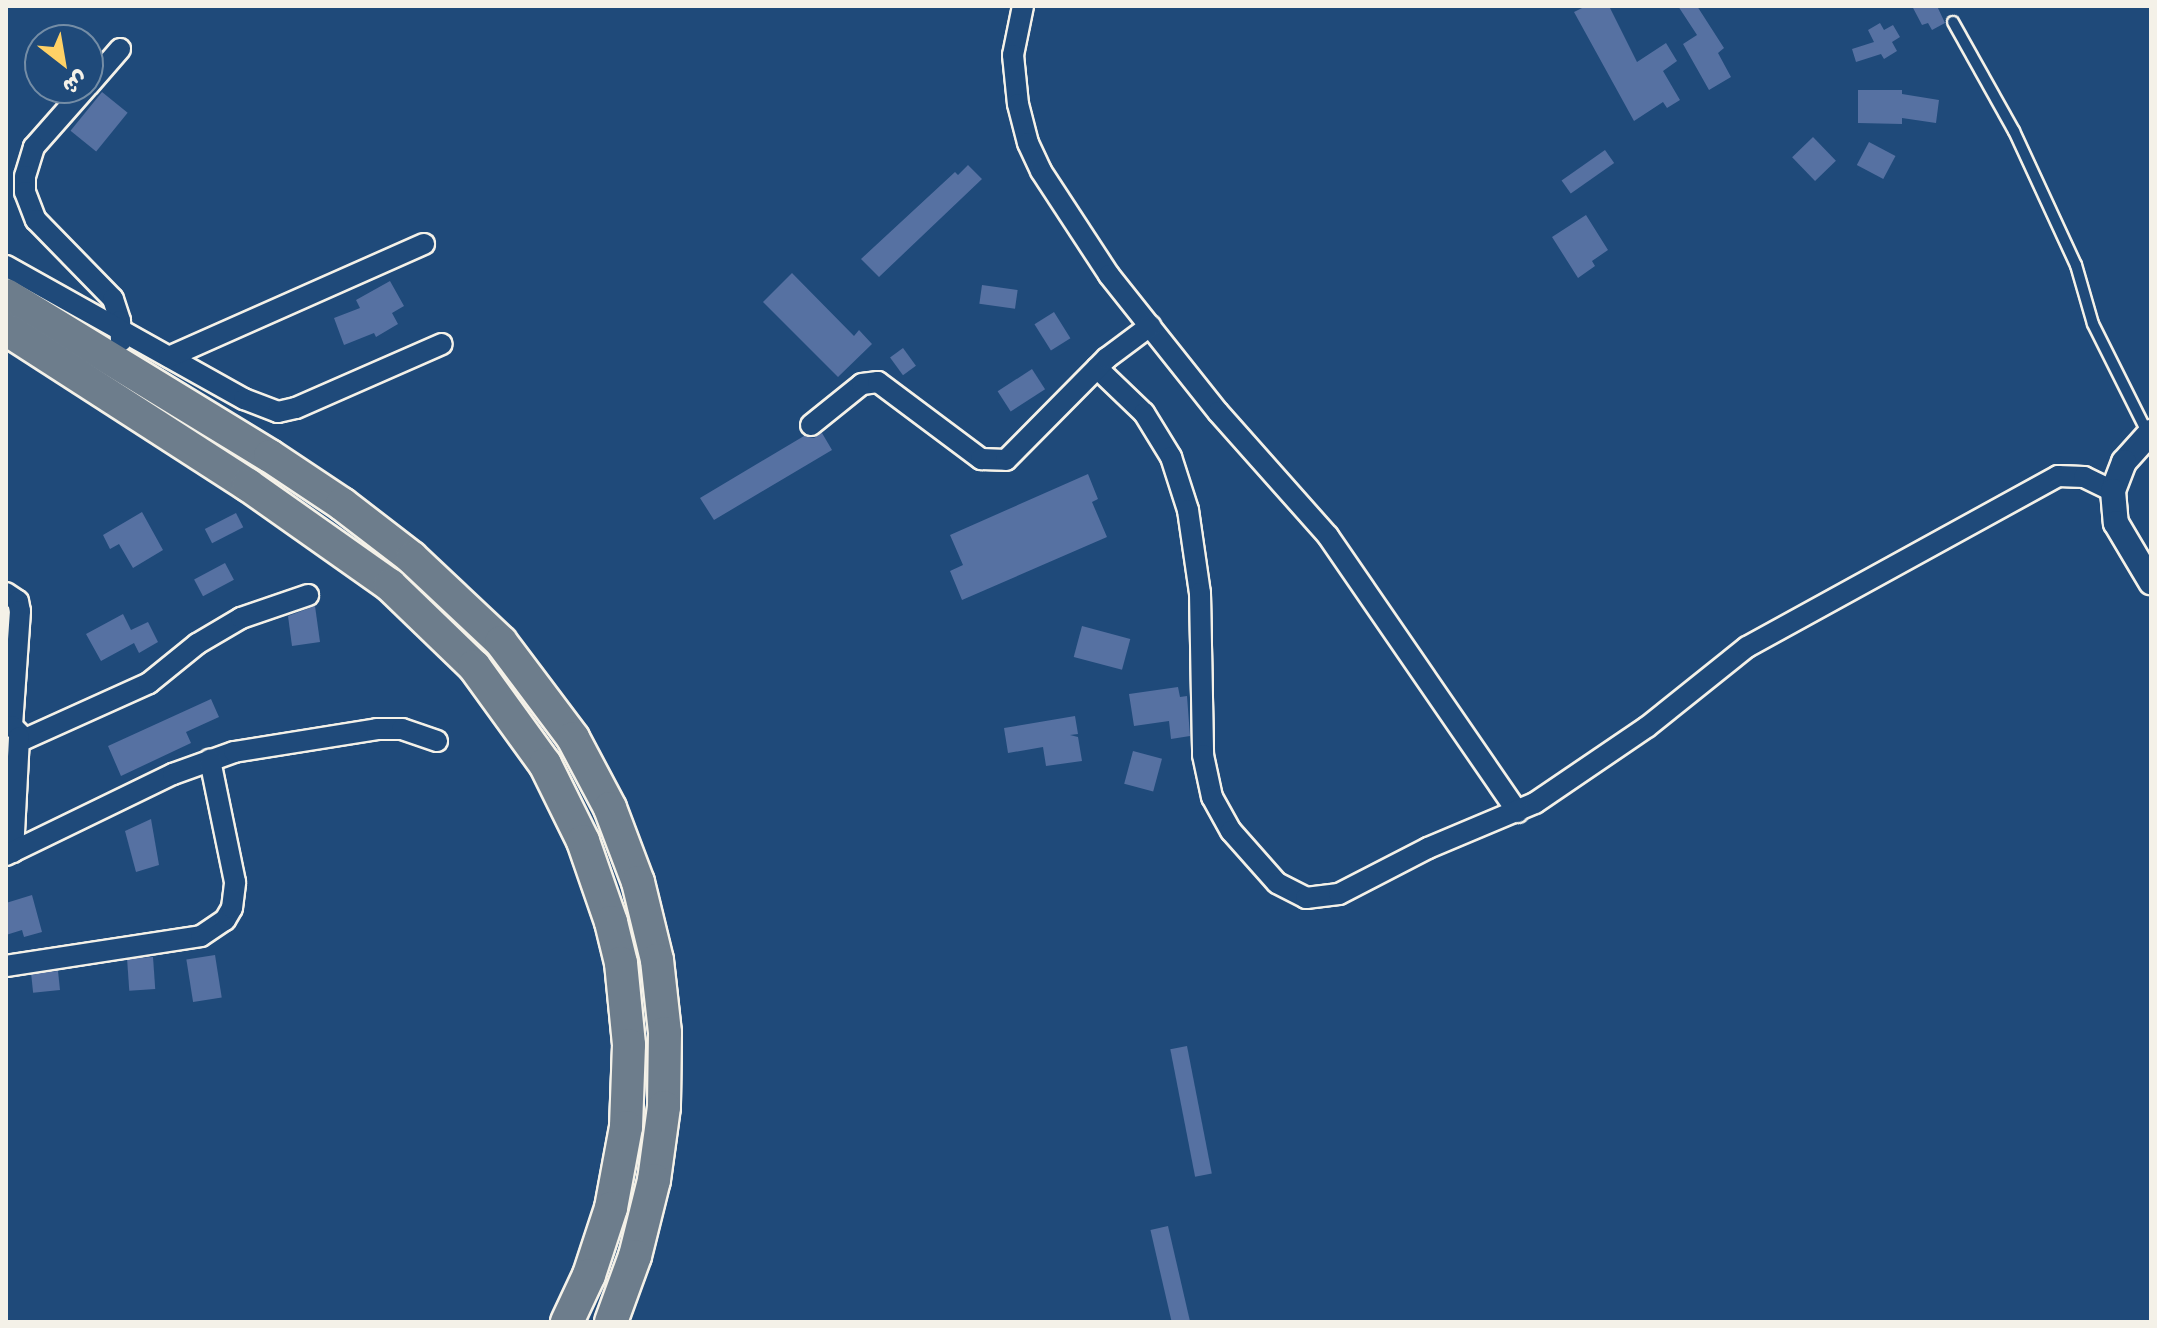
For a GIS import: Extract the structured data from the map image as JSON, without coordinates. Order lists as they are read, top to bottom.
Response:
{
  "north": "bottom right"
}
